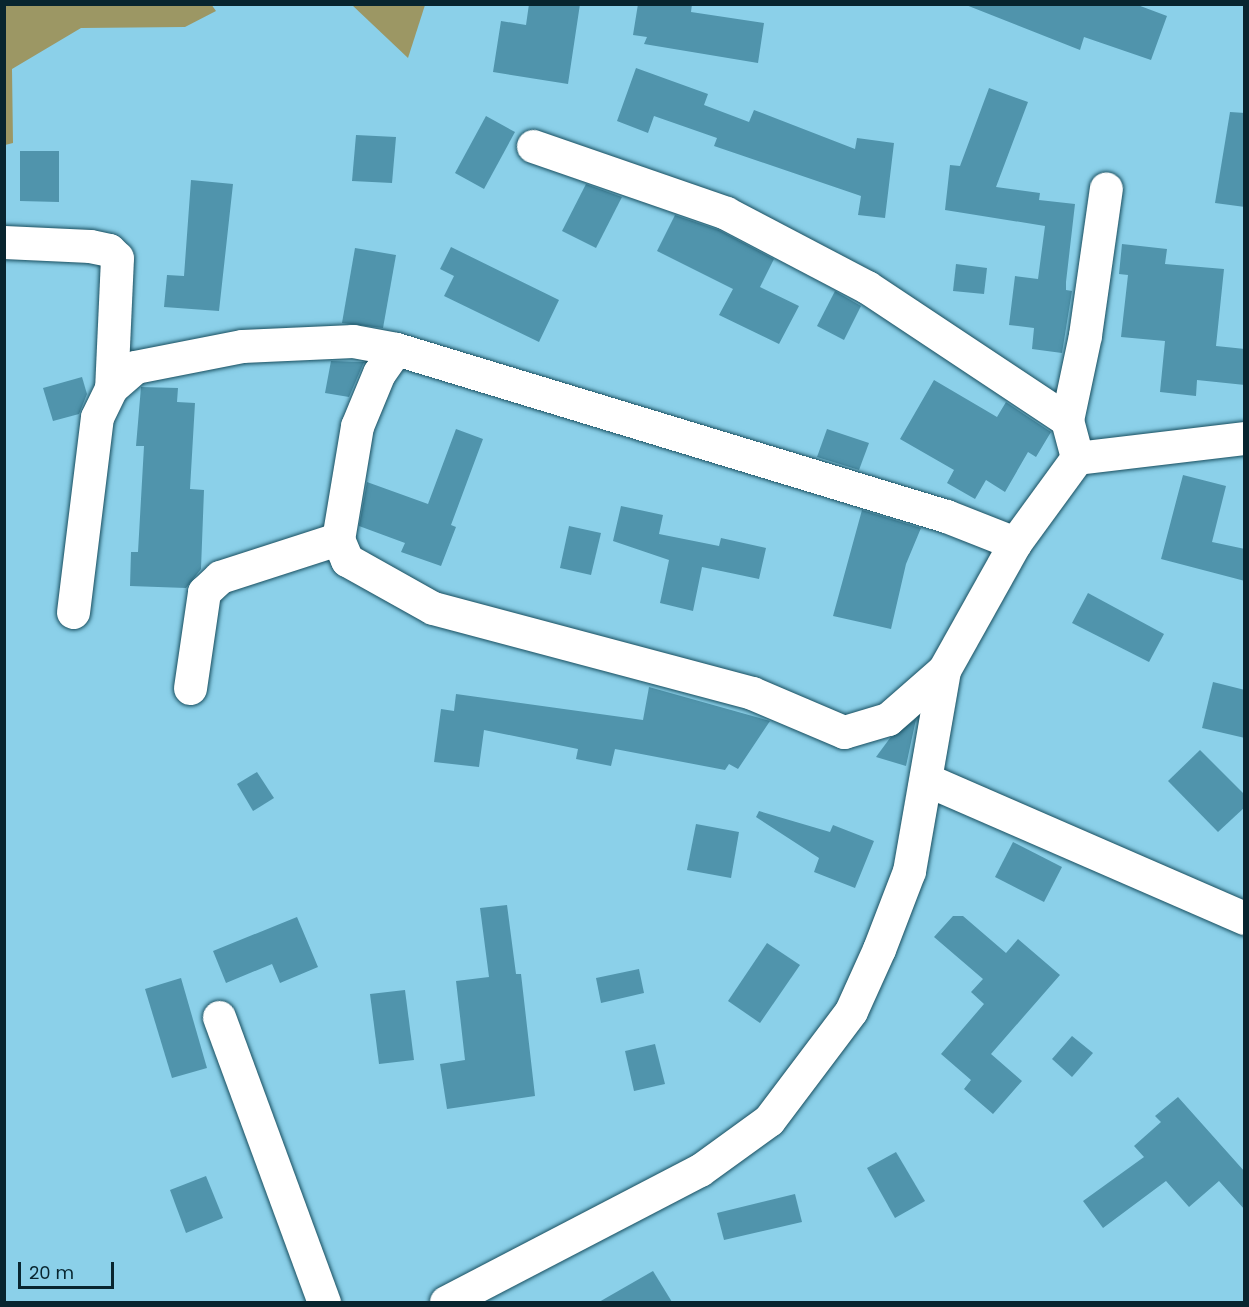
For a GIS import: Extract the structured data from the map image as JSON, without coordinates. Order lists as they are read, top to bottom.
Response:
{
  "scale_bar": "20 m"
}
